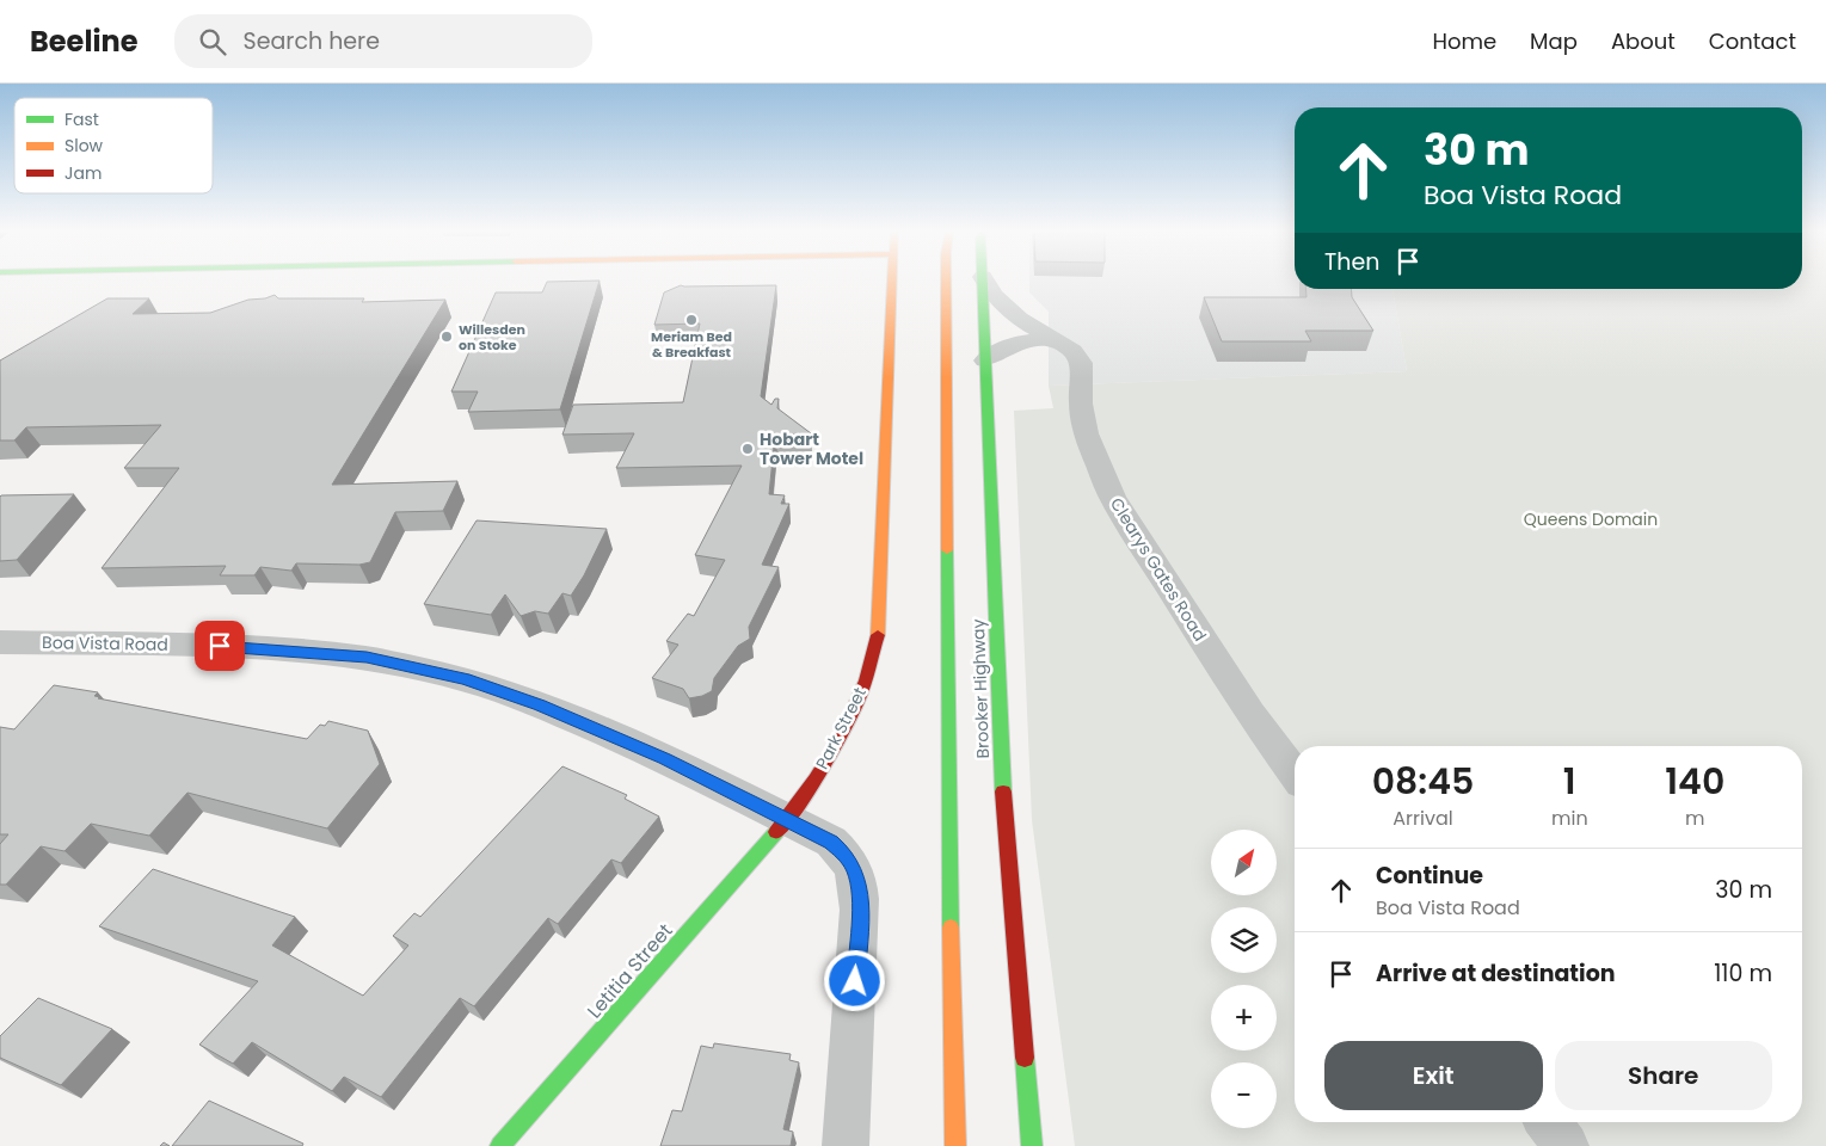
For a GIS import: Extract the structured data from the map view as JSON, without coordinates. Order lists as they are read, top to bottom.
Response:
{
  "streets": {
    "main road": ["Brooker Highway", "Park Street", "Letitia Street"],
    "street": ["Clearys Gates Road", "Boa Vista Road"]
  },
  "crossings": [
    ["Boa Vista Road", "Park Street"],
    ["Boa Vista Road", "Letitia Street"],
    ["Park Street", "Letitia Street"]
  ],
  "parks": ["Queens Domain"],
  "places": ["Meriam Bed & Breakfast", "Willesden on Stoke", "Hobart Tower Motel"],
  "legend": ["Fast", "Slow", "Jam"],
  "north": "top right",
  "page": {
    "header": "Beeline",
    "search": "Search here",
    "nav": [
      "Home",
      "Map",
      "About",
      "Contact"
    ],
    "turn": ["30 m", "Boa Vista Road"],
    "then": "Then",
    "eta": [
      "08:45",
      "Arrival",
      "1",
      "min",
      "140",
      "m"
    ],
    "map_buttons": ["+", "−"],
    "list": [
      {
        "name": "Continue",
        "note": "Boa Vista Road",
        "value": "30 m"
      },
      {
        "name": "Arrive at destination",
        "value": "110 m"
      }
    ],
    "buttons": ["Exit", "Share"]
  }
}
